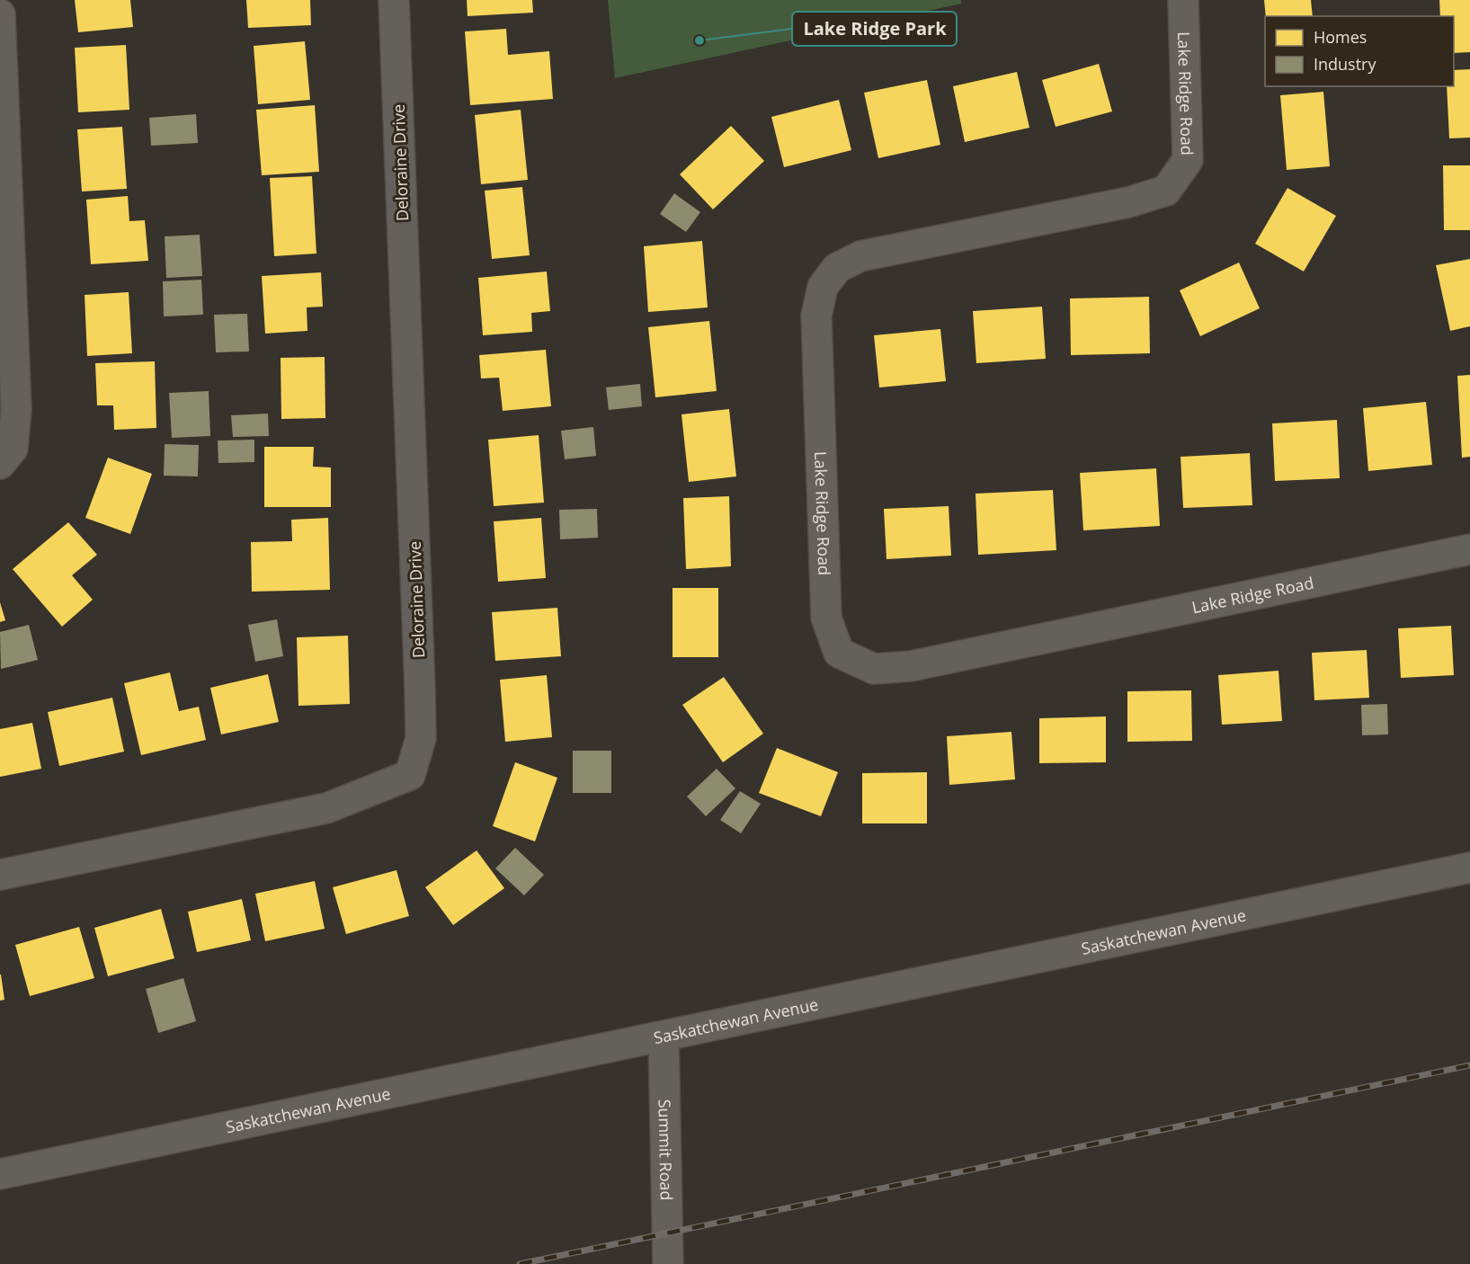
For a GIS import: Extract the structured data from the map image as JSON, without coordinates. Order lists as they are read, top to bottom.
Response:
{
  "streets": {
    "street": [
      "Lake Ridge Road",
      "Deloraine Drive",
      "Saskatchewan Avenue",
      "Summit Road"
    ]
  },
  "crossings": [
    ["Saskatchewan Avenue", "Summit Road"]
  ],
  "places": ["Lake Ridge Park"],
  "legend": ["Homes", "Industry"]
}
